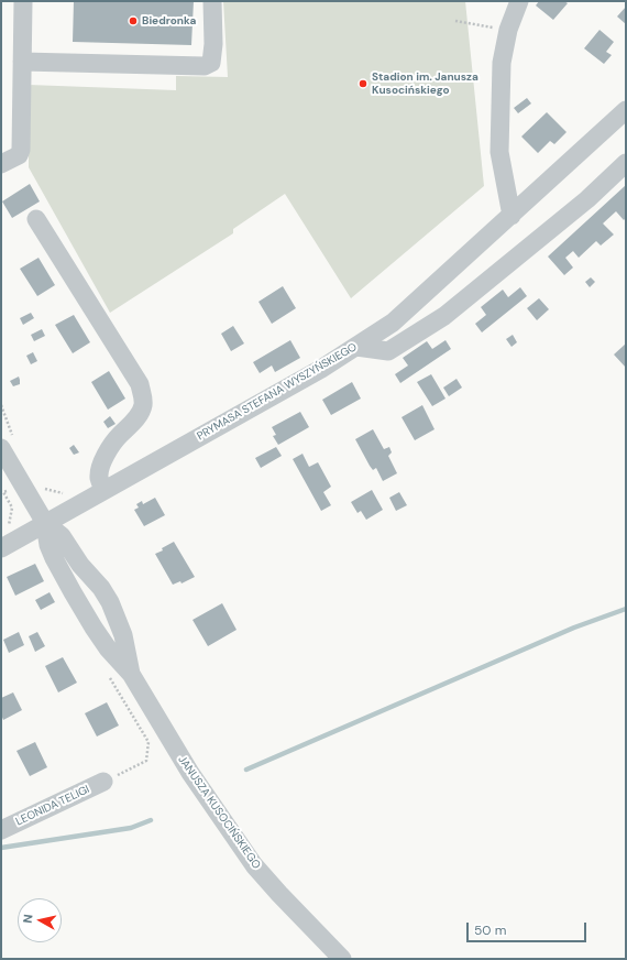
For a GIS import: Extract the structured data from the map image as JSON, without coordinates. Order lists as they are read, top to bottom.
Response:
{
  "streets": {
    "street": ["PRYMASA STEFANA WYSZYŃSKIEGO", "LEONIDA TELIGI", "JANUSZA KUSOCIŃSKIEGO"]
  },
  "crossings": [
    ["PRYMASA STEFANA WYSZYŃSKIEGO", "JANUSZA KUSOCIŃSKIEGO"]
  ],
  "places": ["Biedronka", "Stadion im. Janusza Kusocińskiego"],
  "scale_bar": "50 m",
  "north": "left"
}
